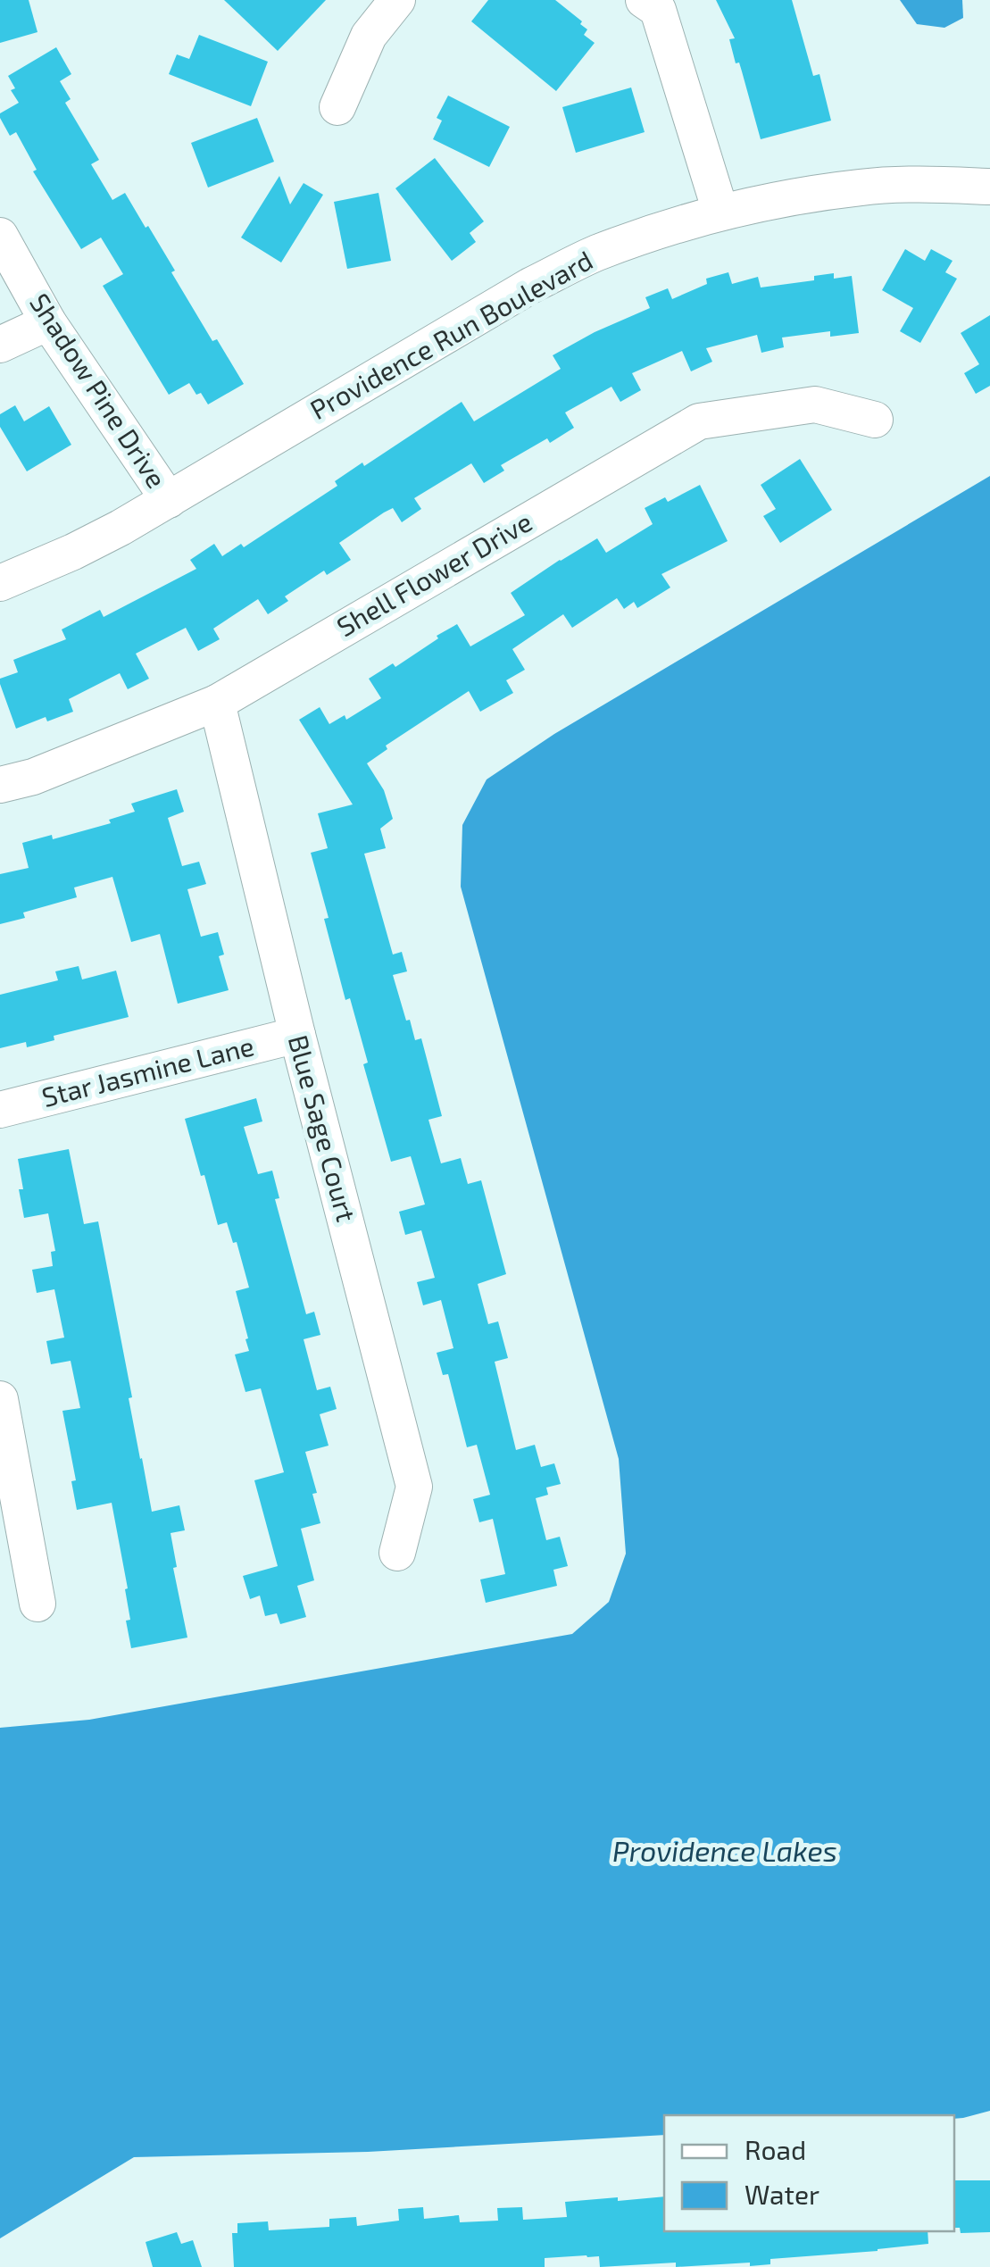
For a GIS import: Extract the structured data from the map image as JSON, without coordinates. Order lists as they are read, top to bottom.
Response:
{
  "streets": {
    "street": [
      "Providence Run Boulevard",
      "Shadow Pine Drive",
      "Shell Flower Drive",
      "Star Jasmine Lane",
      "Blue Sage Court"
    ]
  },
  "crossings": [
    ["Providence Run Boulevard", "Shadow Pine Drive"],
    ["Shell Flower Drive", "Blue Sage Court"],
    ["Star Jasmine Lane", "Blue Sage Court"]
  ],
  "water": ["Providence Lakes"],
  "legend": ["Road", "Water"]
}
